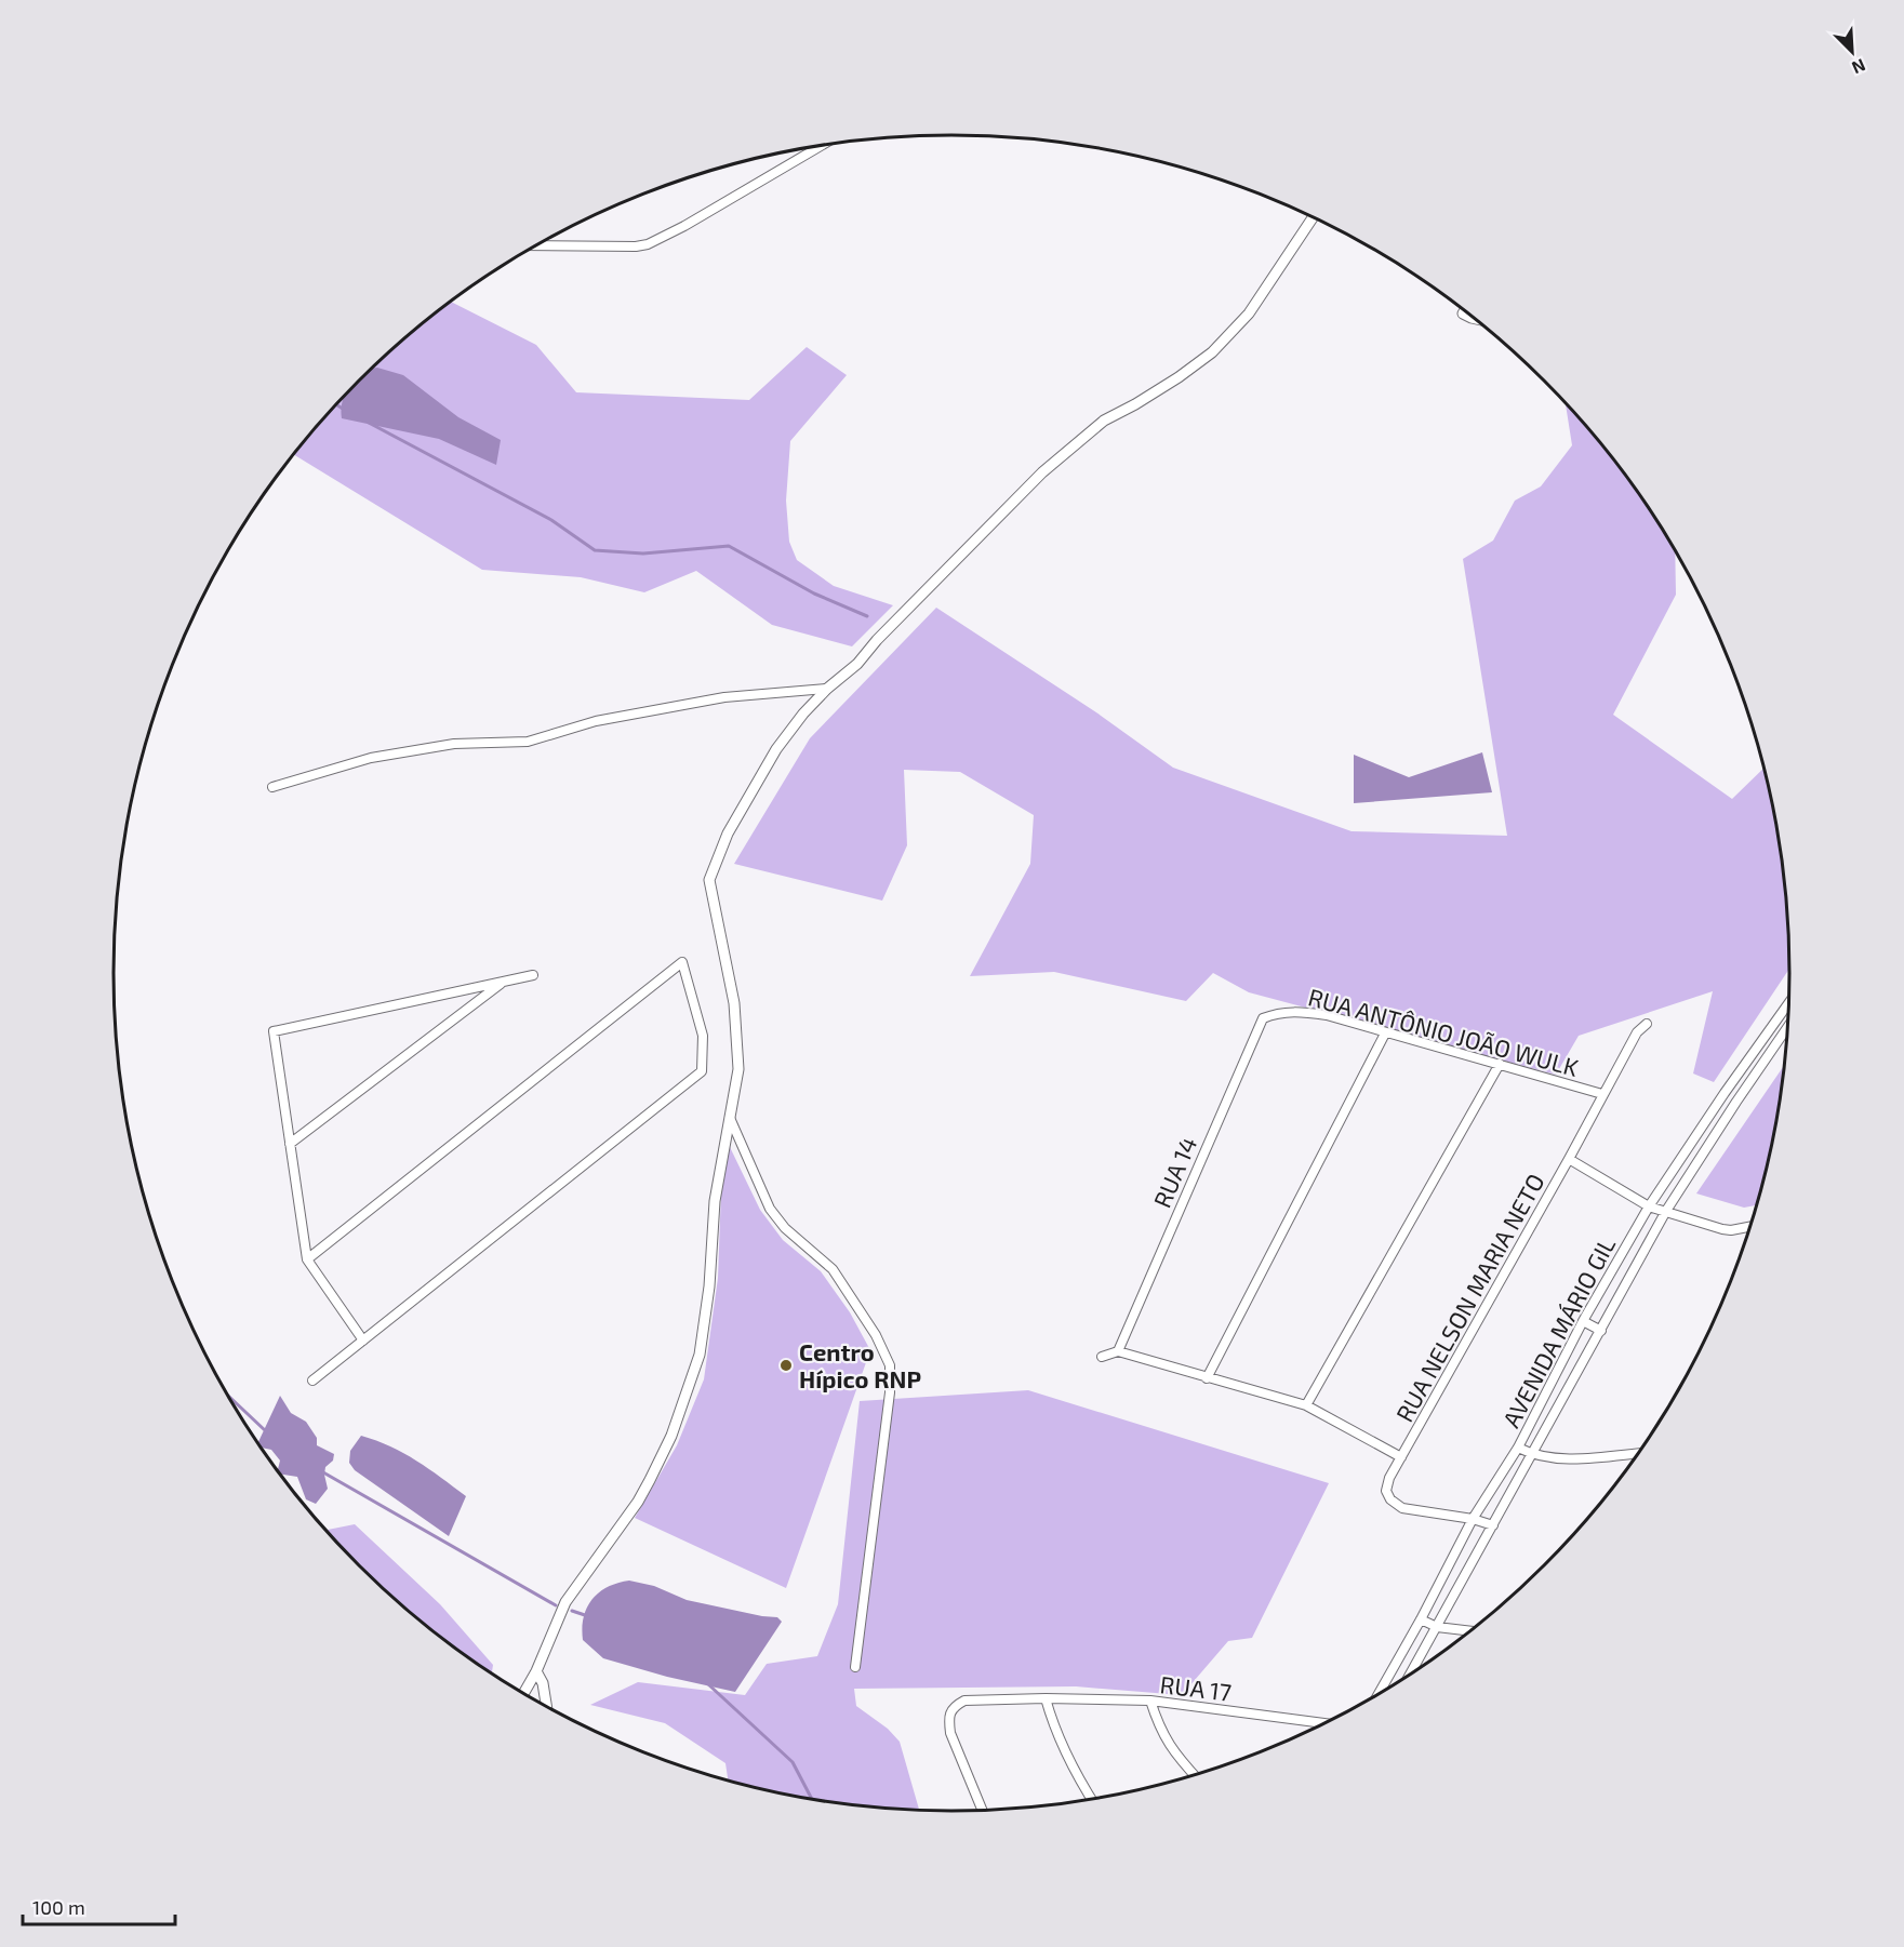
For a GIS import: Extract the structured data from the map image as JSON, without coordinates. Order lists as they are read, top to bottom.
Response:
{
  "streets": {
    "street": [
      "RUA ANTÔNIO JOÃO WULK",
      "RUA 14",
      "RUA NELSON MARIA NETO",
      "AVENIDA MÁRIO GIL",
      "RUA 17"
    ]
  },
  "crossings": [
    ["RUA ANTÔNIO JOÃO WULK", "RUA 14"],
    ["RUA ANTÔNIO JOÃO WULK", "RUA NELSON MARIA NETO"],
    ["RUA NELSON MARIA NETO", "AVENIDA MÁRIO GIL"]
  ],
  "places": ["Centro Hípico RNP"],
  "scale_bar": "100 m",
  "north": "bottom right"
}
